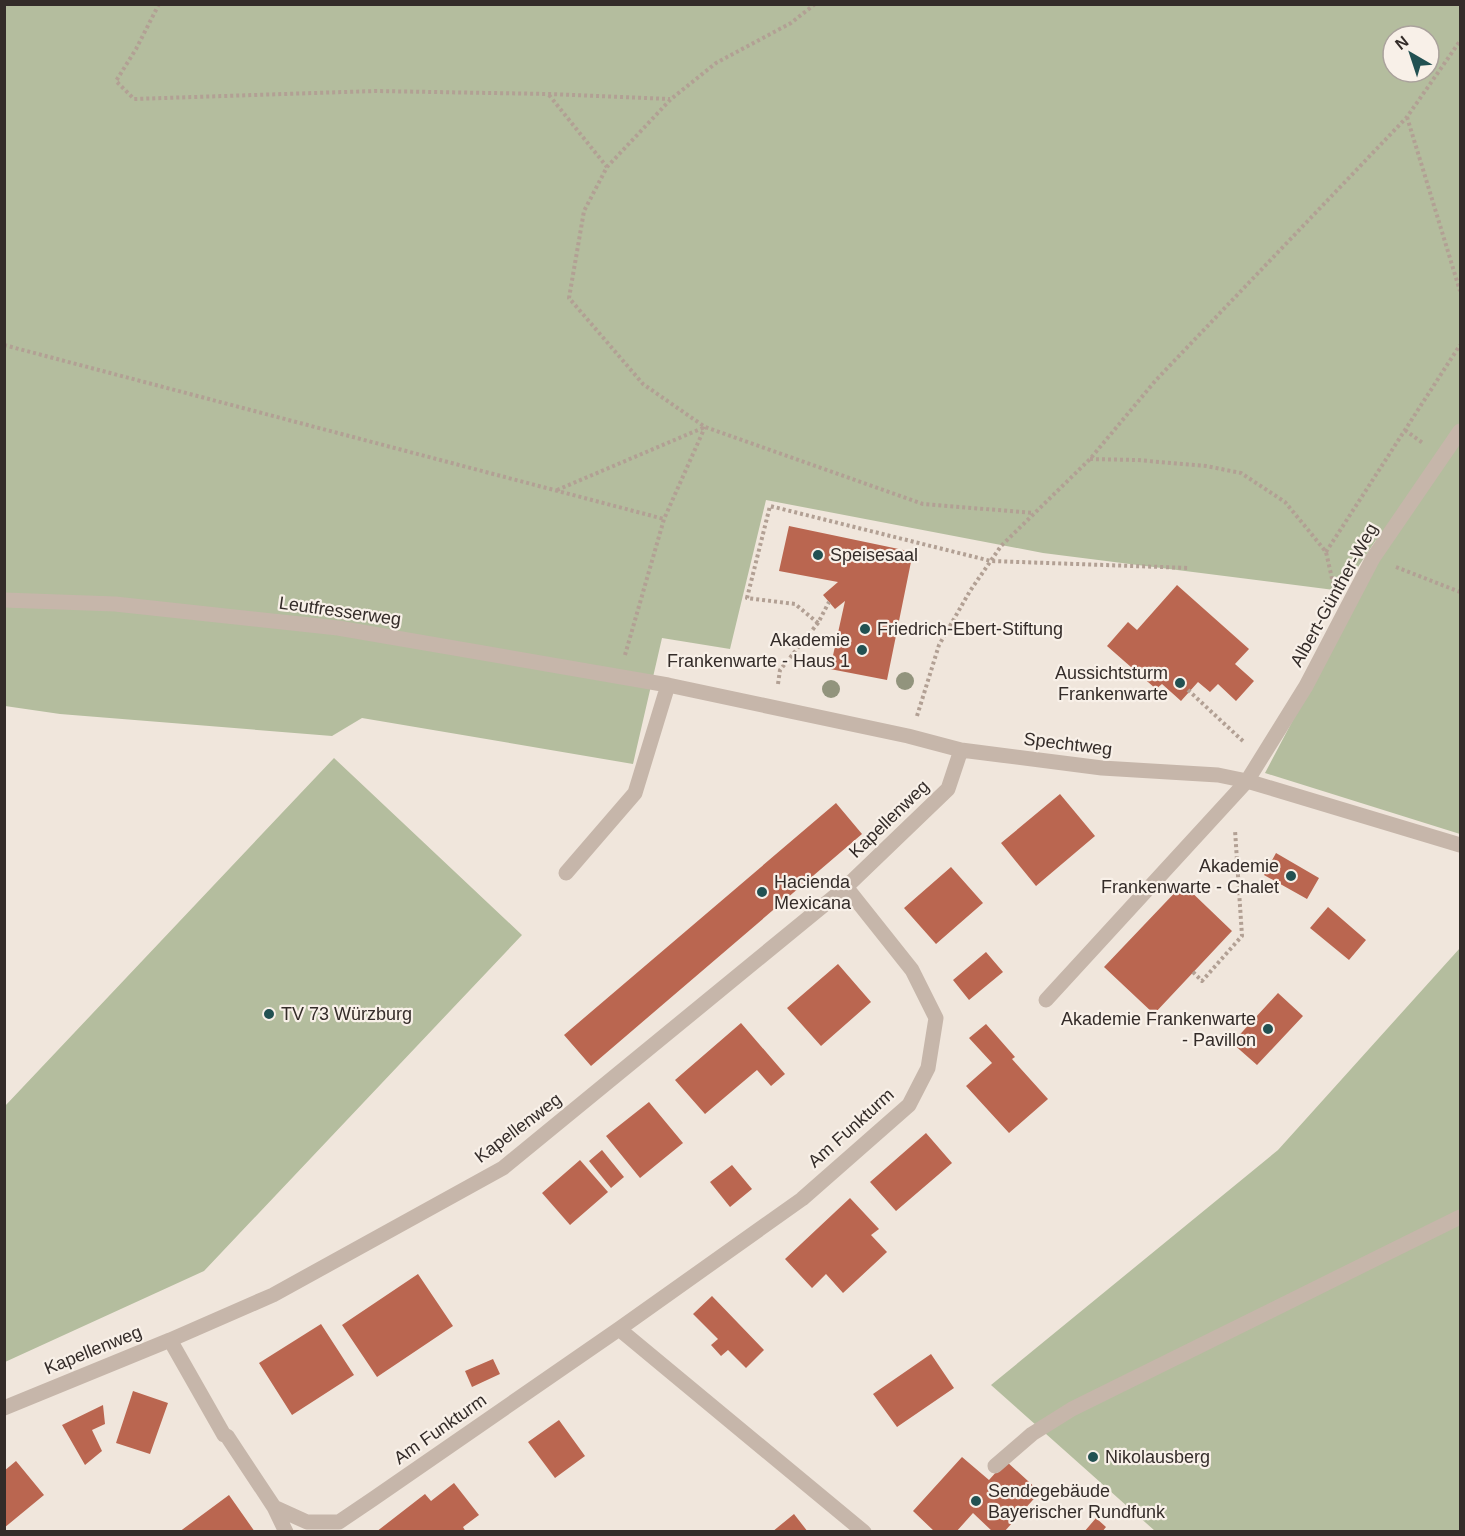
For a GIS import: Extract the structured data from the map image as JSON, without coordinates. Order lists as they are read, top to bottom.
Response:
{
  "streets": {
    "street": [
      "Albert-Günther-Weg",
      "Leutfresserweg",
      "Spechtweg",
      "Kapellenweg",
      "Am Funkturm"
    ]
  },
  "crossings": [
    ["Albert-Günther-Weg", "Spechtweg"],
    ["Leutfresserweg", "Spechtweg"],
    ["Spechtweg", "Kapellenweg"],
    ["Kapellenweg", "Am Funkturm"]
  ],
  "places": [
    "Speisesaal",
    "Friedrich-Ebert-Stiftung",
    "Akademie Frankenwarte - Haus 1",
    "Aussichtsturm Frankenwarte",
    "Akademie Frankenwarte - Chalet",
    "Hacienda Mexicana",
    "TV 73 Würzburg",
    "Akademie Frankenwarte - Pavillon",
    "Nikolausberg",
    "Sendegebäude Bayerischer Rundfunk"
  ],
  "north": "top left"
}
